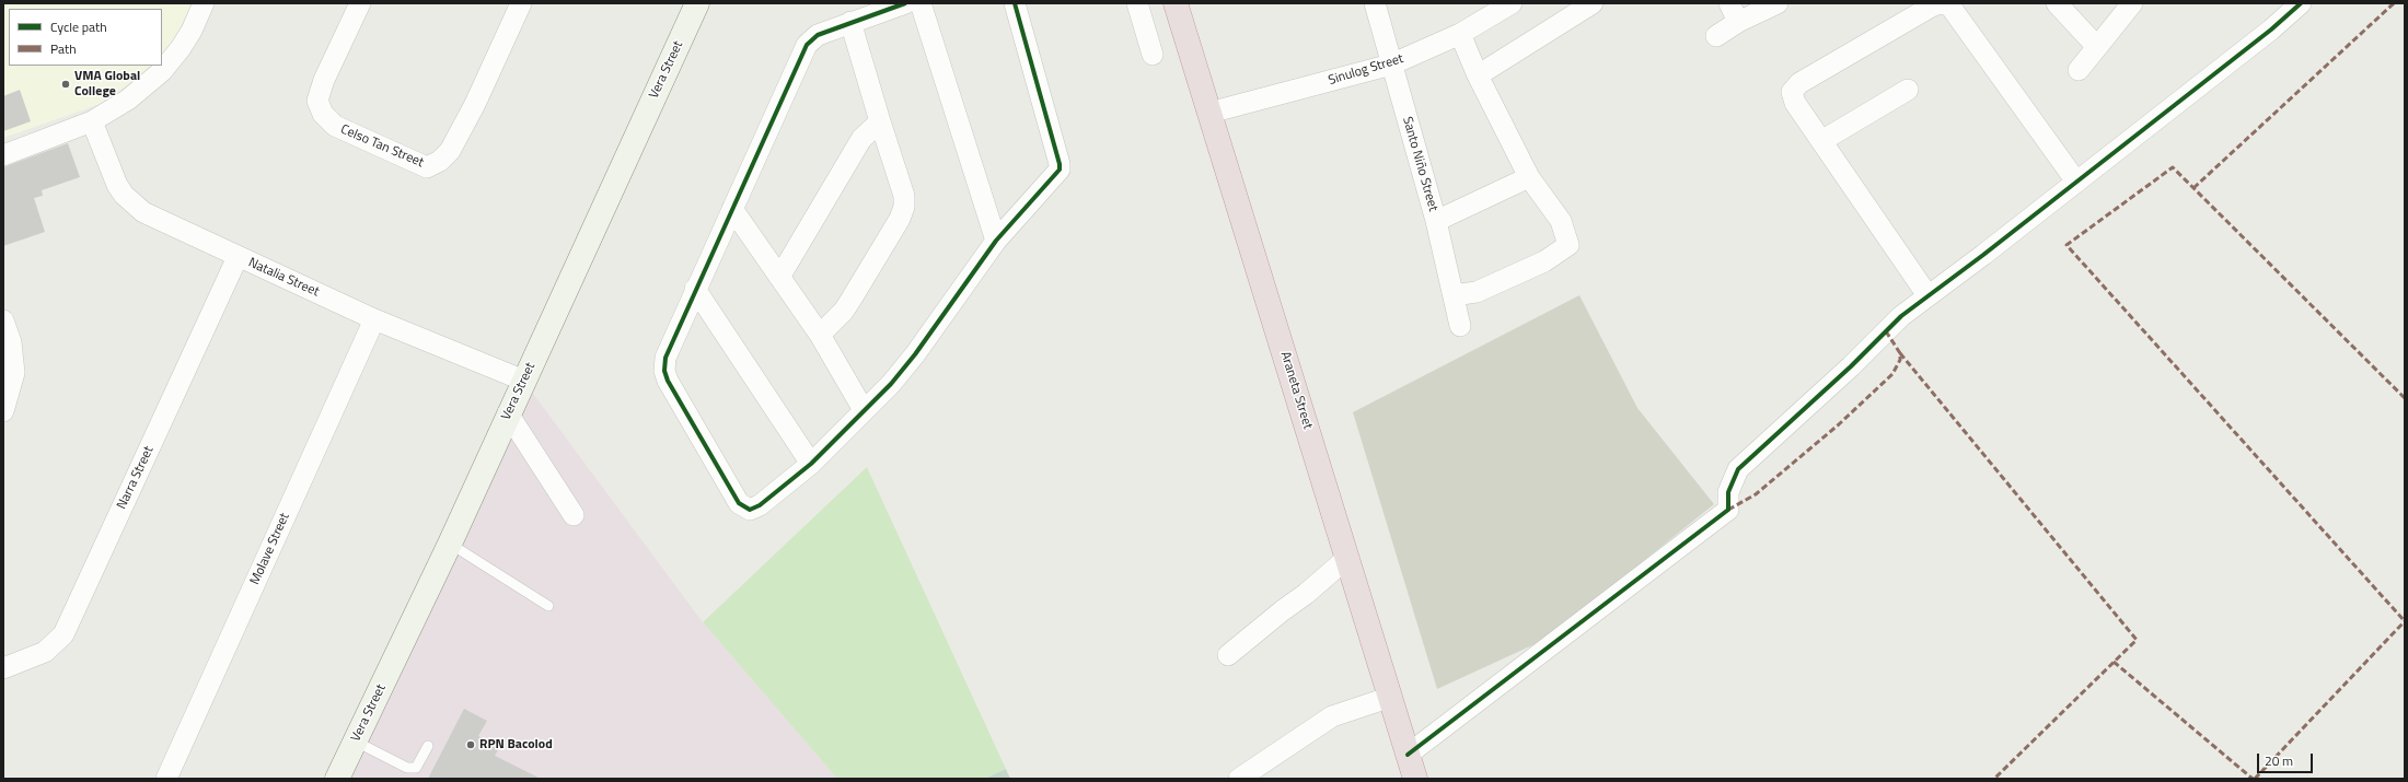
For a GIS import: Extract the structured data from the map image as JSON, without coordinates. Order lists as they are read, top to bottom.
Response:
{
  "streets": {
    "highway": ["Araneta Street"],
    "street": [
      "Vera Street",
      "Sinulog Street",
      "Celso Tan Street",
      "Santo Niño Street",
      "Natalia Street",
      "Narra Street",
      "Molave Street"
    ]
  },
  "crossings": [
    ["Vera Street", "Natalia Street"],
    ["Sinulog Street", "Santo Niño Street"],
    ["Sinulog Street", "Araneta Street"],
    ["Natalia Street", "Narra Street"],
    ["Natalia Street", "Molave Street"]
  ],
  "places": ["VMA Global College", "RPN Bacolod"],
  "legend": ["Cycle path", "Path"],
  "scale_bar": "20 m"
}
